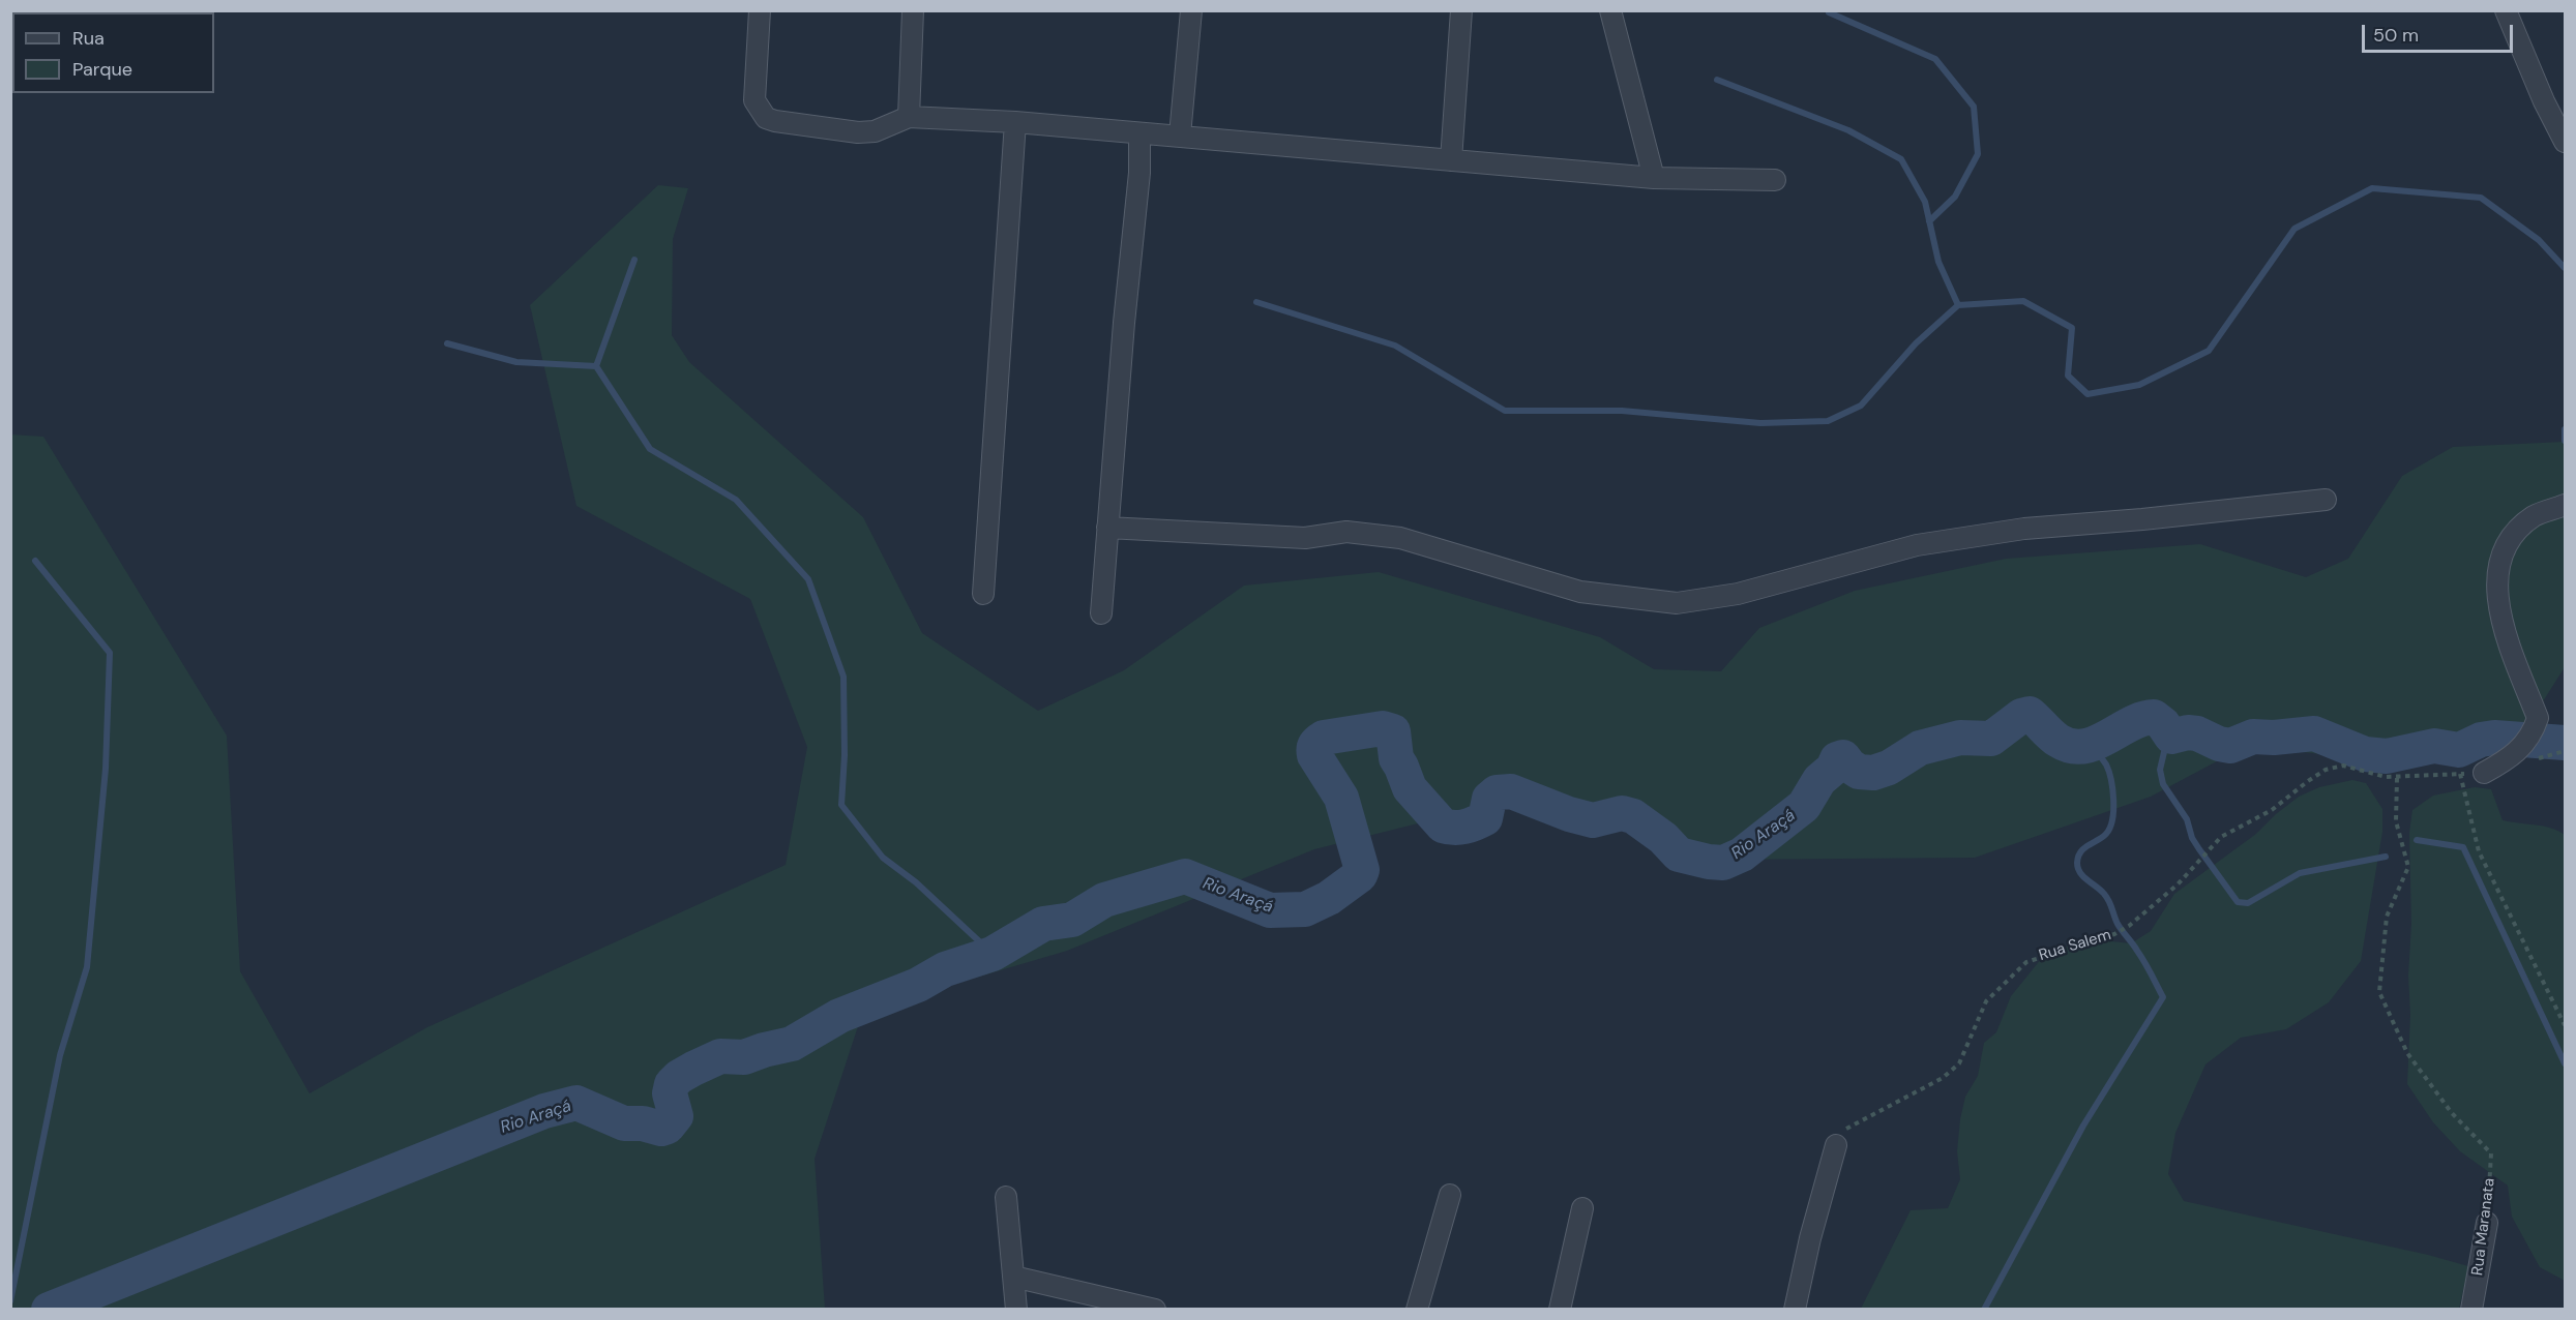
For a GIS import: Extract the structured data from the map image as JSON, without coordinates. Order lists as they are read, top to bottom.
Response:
{
  "streets": {
    "street": ["Rua Maranata"],
    "path": ["Rua Salem"]
  },
  "crossings": [
    ["Rua Salem", "Rua Maranata"]
  ],
  "water": ["Rio Araçá"],
  "legend": ["Rua", "Parque"],
  "scale_bar": "50 m"
}
